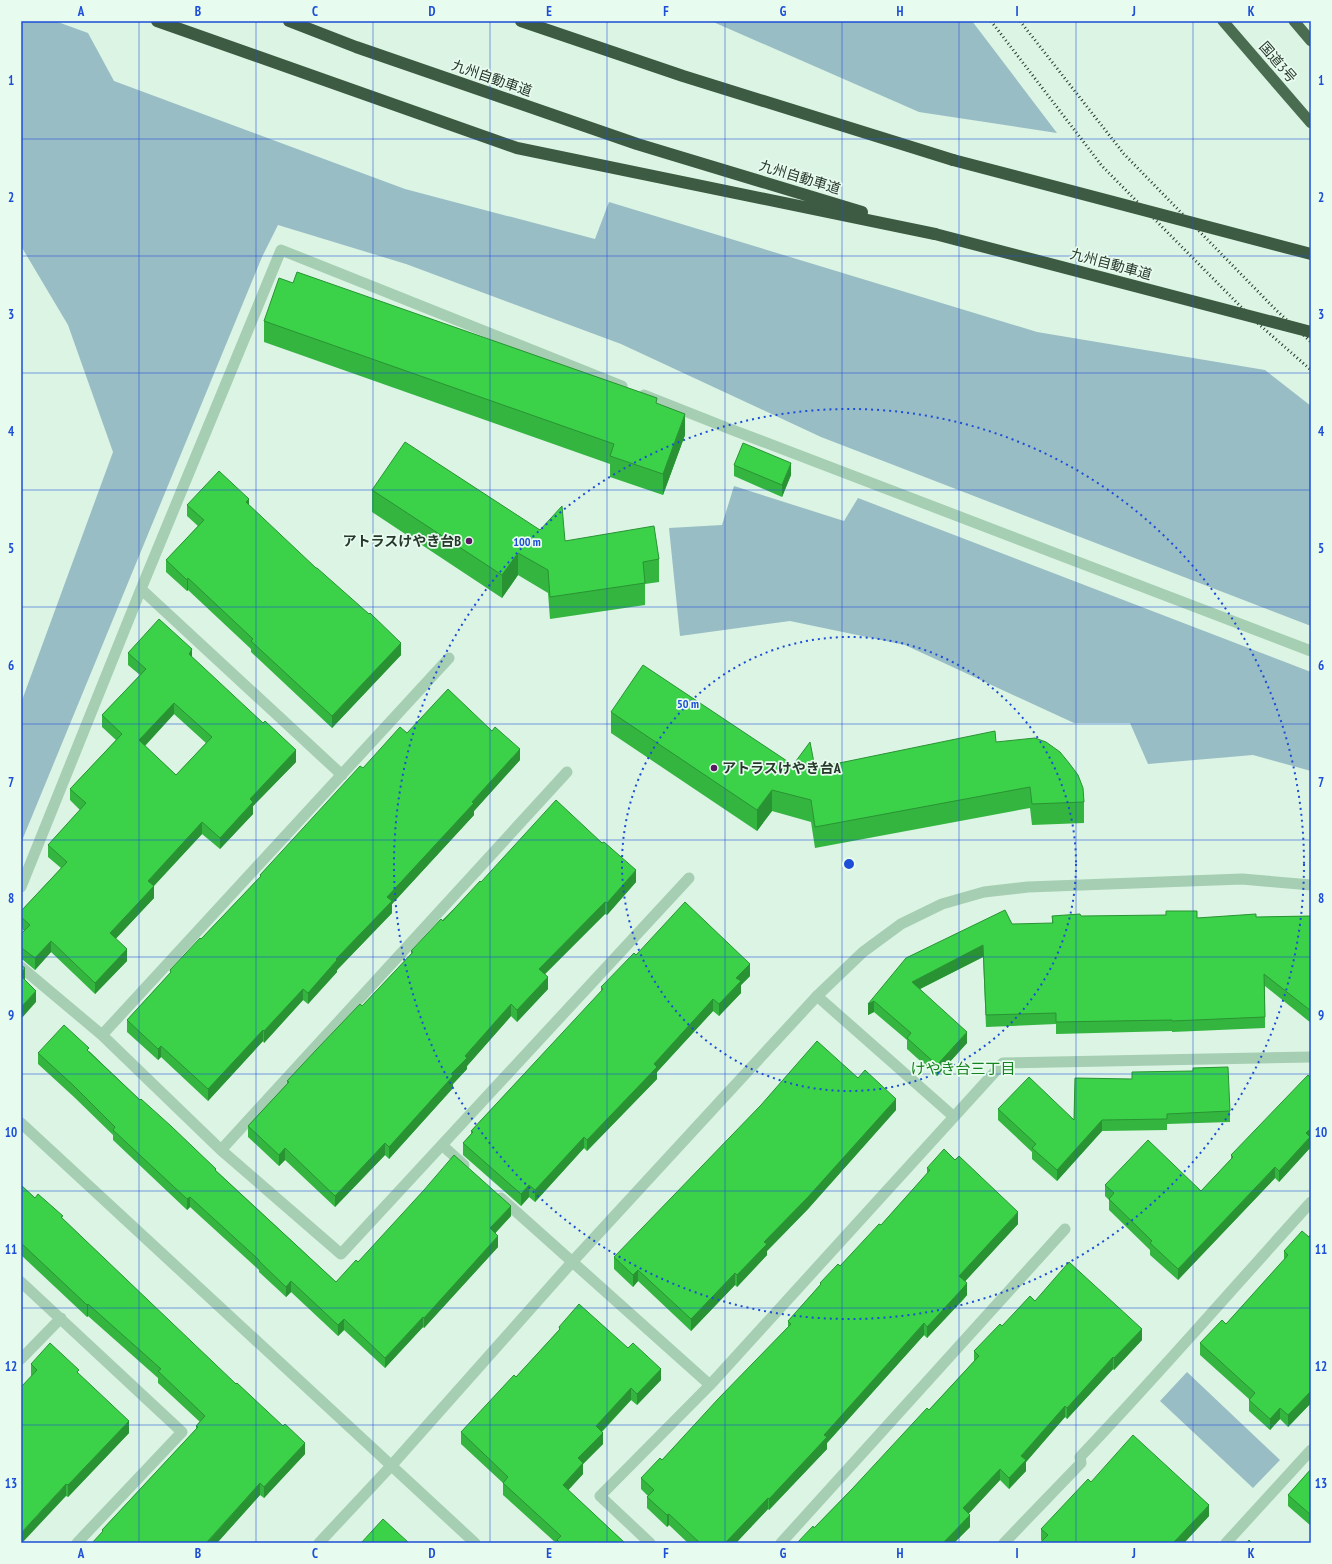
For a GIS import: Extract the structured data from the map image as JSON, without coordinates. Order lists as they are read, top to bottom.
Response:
{
  "streets": {
    "highway": ["国道3号", "九州自動車道"]
  },
  "districts": ["けやき台三丁目"],
  "places": ["アトラスけやき台B", "アトラスけやき台A"],
  "grid": {
    "columns": [
      "A",
      "B",
      "C",
      "D",
      "E",
      "F",
      "G",
      "H",
      "I",
      "J",
      "K"
    ],
    "rows": [
      "1",
      "2",
      "3",
      "4",
      "5",
      "6",
      "7",
      "8",
      "9",
      "10",
      "11",
      "12",
      "13"
    ]
  },
  "rings": ["100 m", "50 m"]
}
